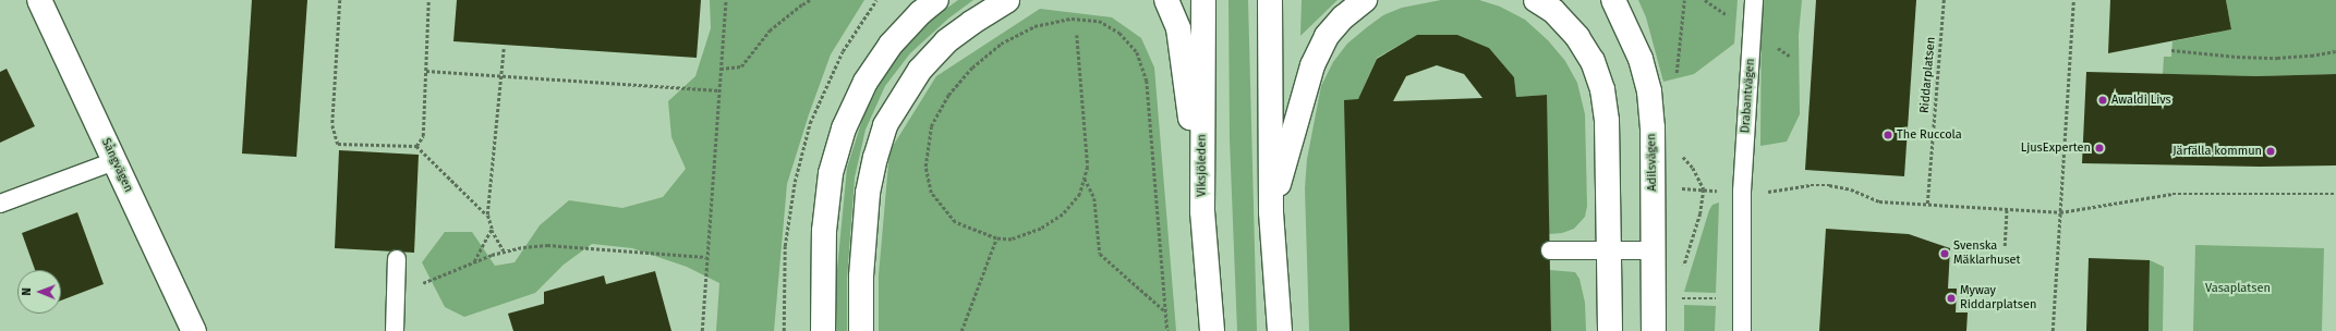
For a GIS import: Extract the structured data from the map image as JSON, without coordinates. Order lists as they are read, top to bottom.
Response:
{
  "streets": {
    "main road": ["Adilsvägen", "Sångvägen", "Viksjöleden"],
    "lane": ["Drabantvägen"],
    "path": ["Riddarplatsen"]
  },
  "parks": ["Vasaplatsen"],
  "places": [
    "Awaldi Livs",
    "The Ruccola",
    "LjusExperten",
    "Järfälla kommun",
    "Svenska Mäklarhuset",
    "Myway Riddarplatsen"
  ],
  "north": "left"
}
